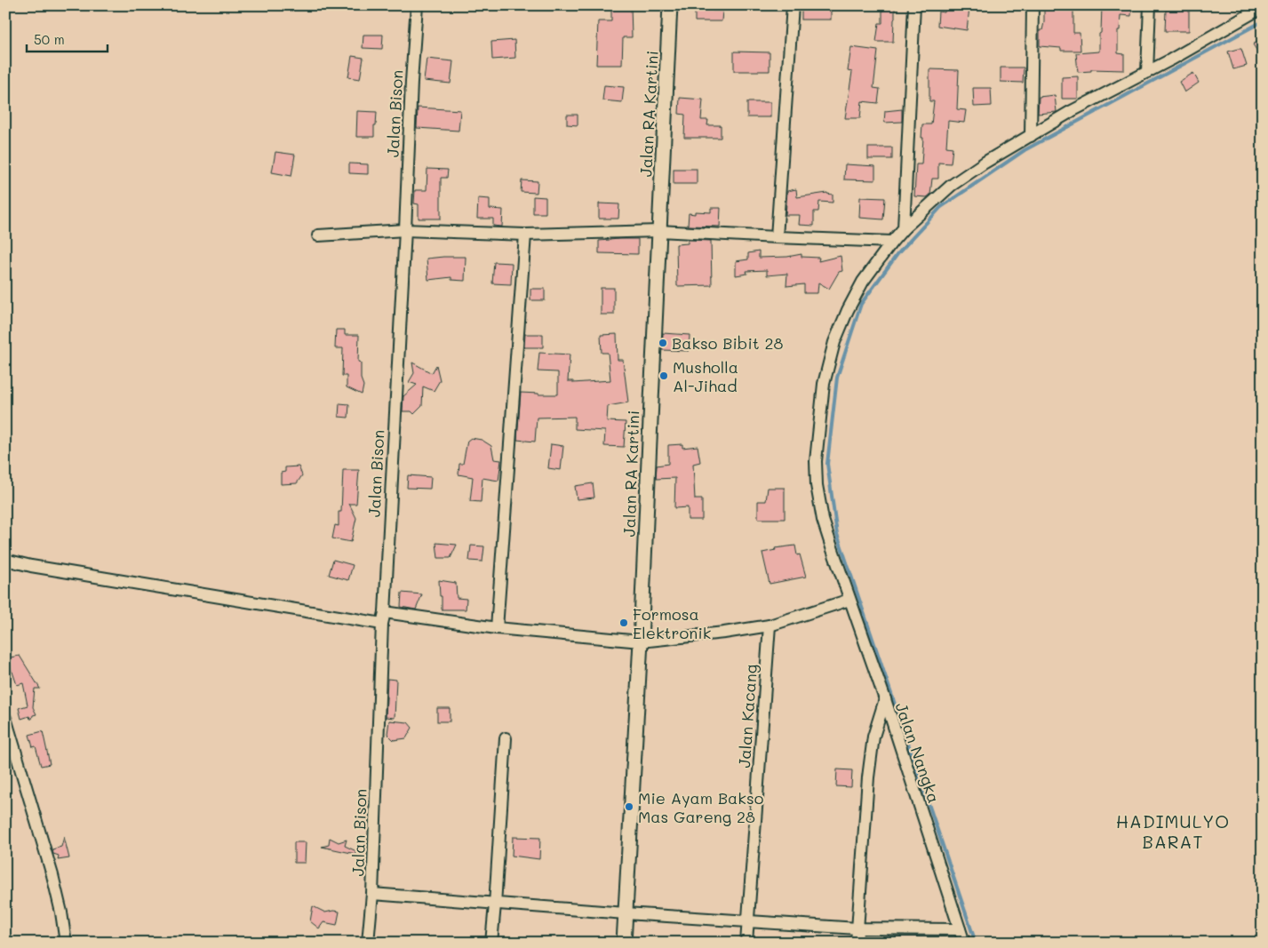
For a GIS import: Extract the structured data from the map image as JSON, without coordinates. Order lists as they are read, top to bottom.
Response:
{
  "streets": {
    "main road": ["Jalan RA Kartini"],
    "street": ["Jalan Bison", "Jalan Kacang", "Jalan Nangka"]
  },
  "districts": ["HADIMULYO BARAT"],
  "places": [
    "Bakso Bibit 28",
    "Musholla Al-Jihad",
    "Formosa Elektronik",
    "Mie Ayam Bakso Mas Gareng 28"
  ],
  "scale_bar": "50 m"
}
